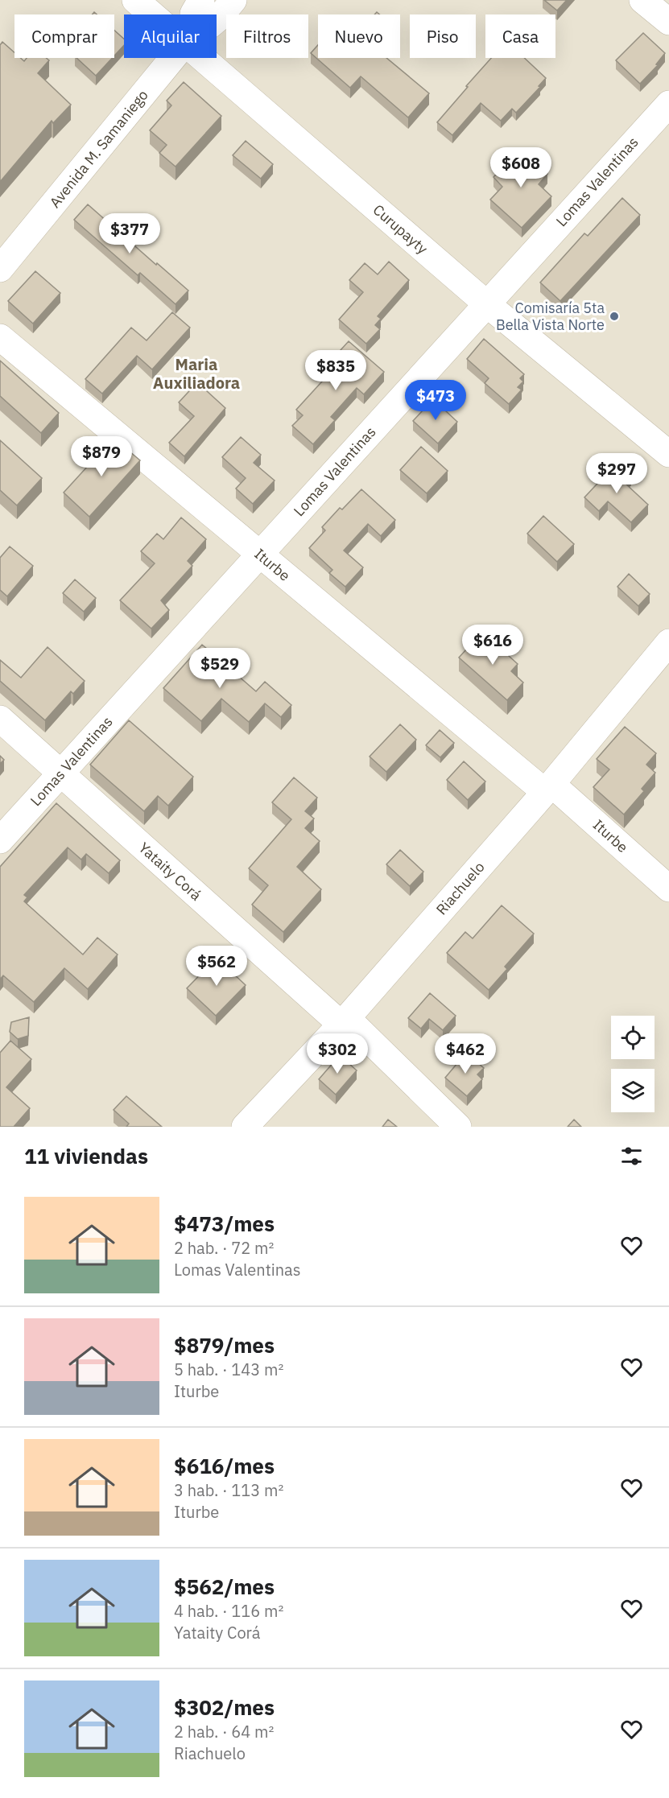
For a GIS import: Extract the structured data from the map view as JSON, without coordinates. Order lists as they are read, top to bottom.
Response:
{
  "streets": {
    "street": [
      "Avenida M. Samaniego",
      "Lomas Valentinas",
      "Curupayty",
      "Iturbe",
      "Yataity Corá",
      "Riachuelo"
    ]
  },
  "crossings": [
    ["Lomas Valentinas", "Curupayty"],
    ["Lomas Valentinas", "Iturbe"],
    ["Lomas Valentinas", "Yataity Corá"],
    ["Iturbe", "Riachuelo"],
    ["Yataity Corá", "Riachuelo"]
  ],
  "districts": ["Maria Auxiliadora"],
  "places": ["Comisaría 5ta Bella Vista Norte"],
  "page": {
    "chip": [
      "Comprar",
      "Alquilar",
      "Filtros",
      "Nuevo",
      "Piso",
      "Casa"
    ],
    "price": [
      "$608",
      "$377",
      "$835",
      "$473",
      "$879",
      "$297",
      "$616",
      "$529",
      "$562",
      "$302",
      "$462"
    ],
    "heading": "11 viviendas",
    "list": [
      {
        "name": "$473/mes",
        "note": "2 hab. · 72 m² · Lomas Valentinas"
      },
      {
        "name": "$879/mes",
        "note": "5 hab. · 143 m² · Iturbe"
      },
      {
        "name": "$616/mes",
        "note": "3 hab. · 113 m² · Iturbe"
      },
      {
        "name": "$562/mes",
        "note": "4 hab. · 116 m² · Yataity Corá"
      },
      {
        "name": "$302/mes",
        "note": "2 hab. · 64 m² · Riachuelo"
      }
    ]
  }
}
